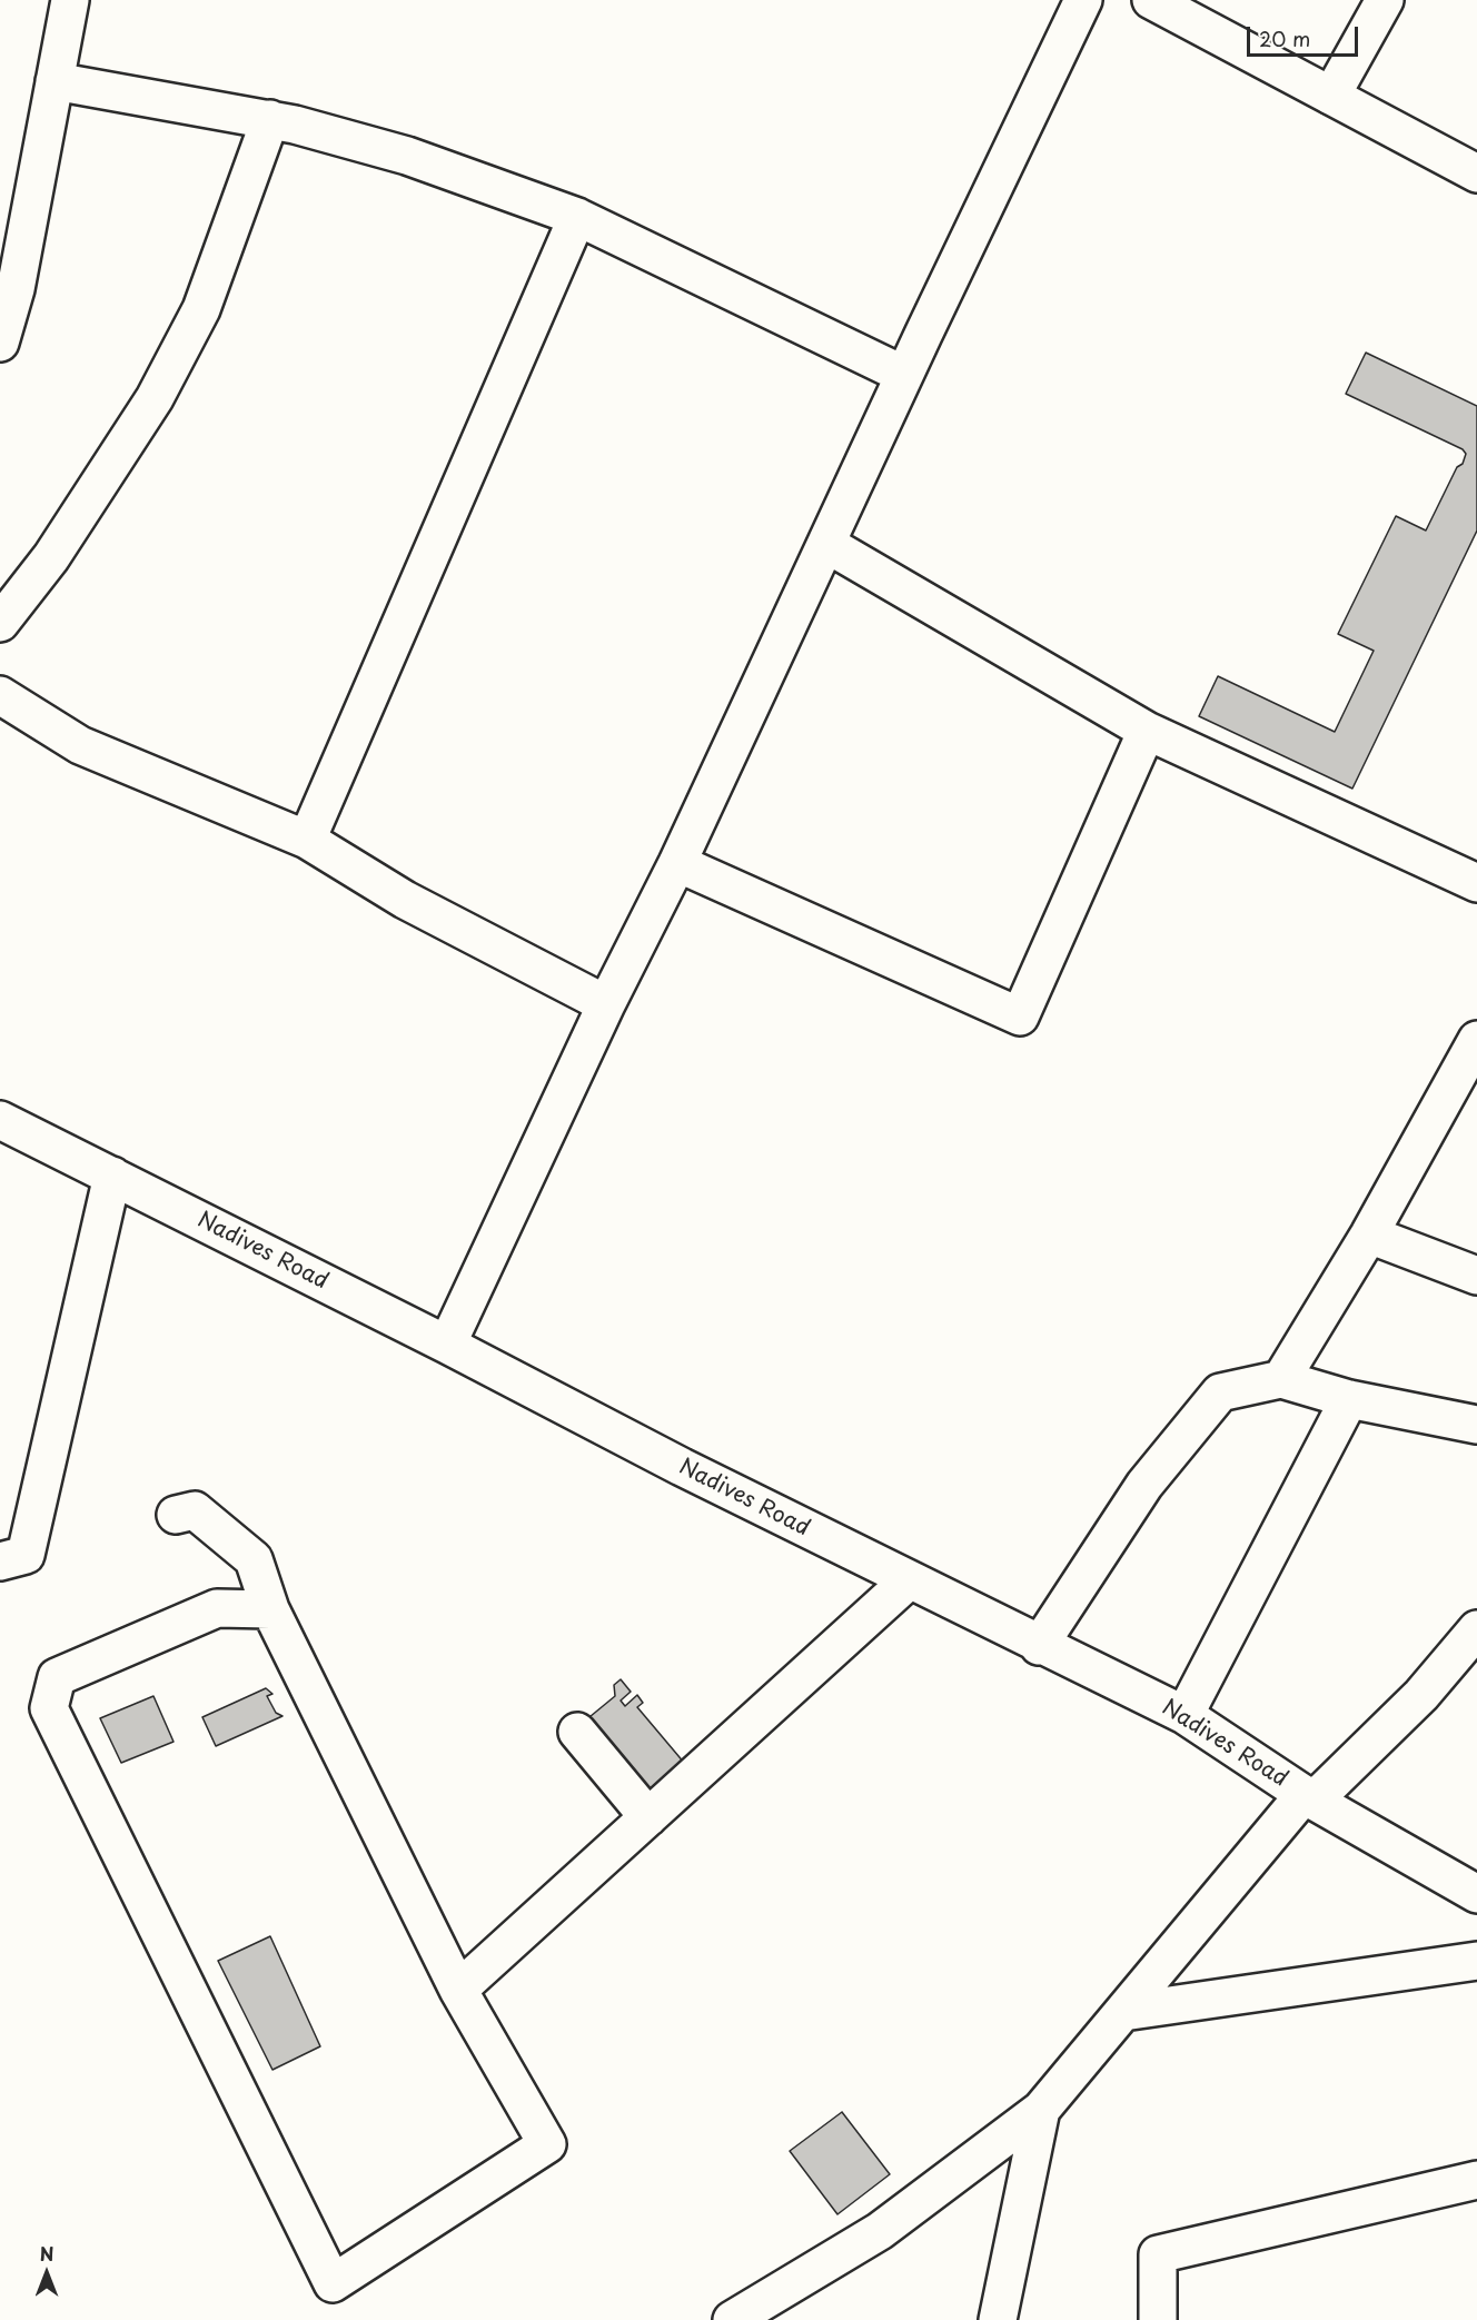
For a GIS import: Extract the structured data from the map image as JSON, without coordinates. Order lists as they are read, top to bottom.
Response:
{
  "streets": {
    "street": ["Nadives Road"]
  },
  "scale_bar": "20 m",
  "north": "top"
}
